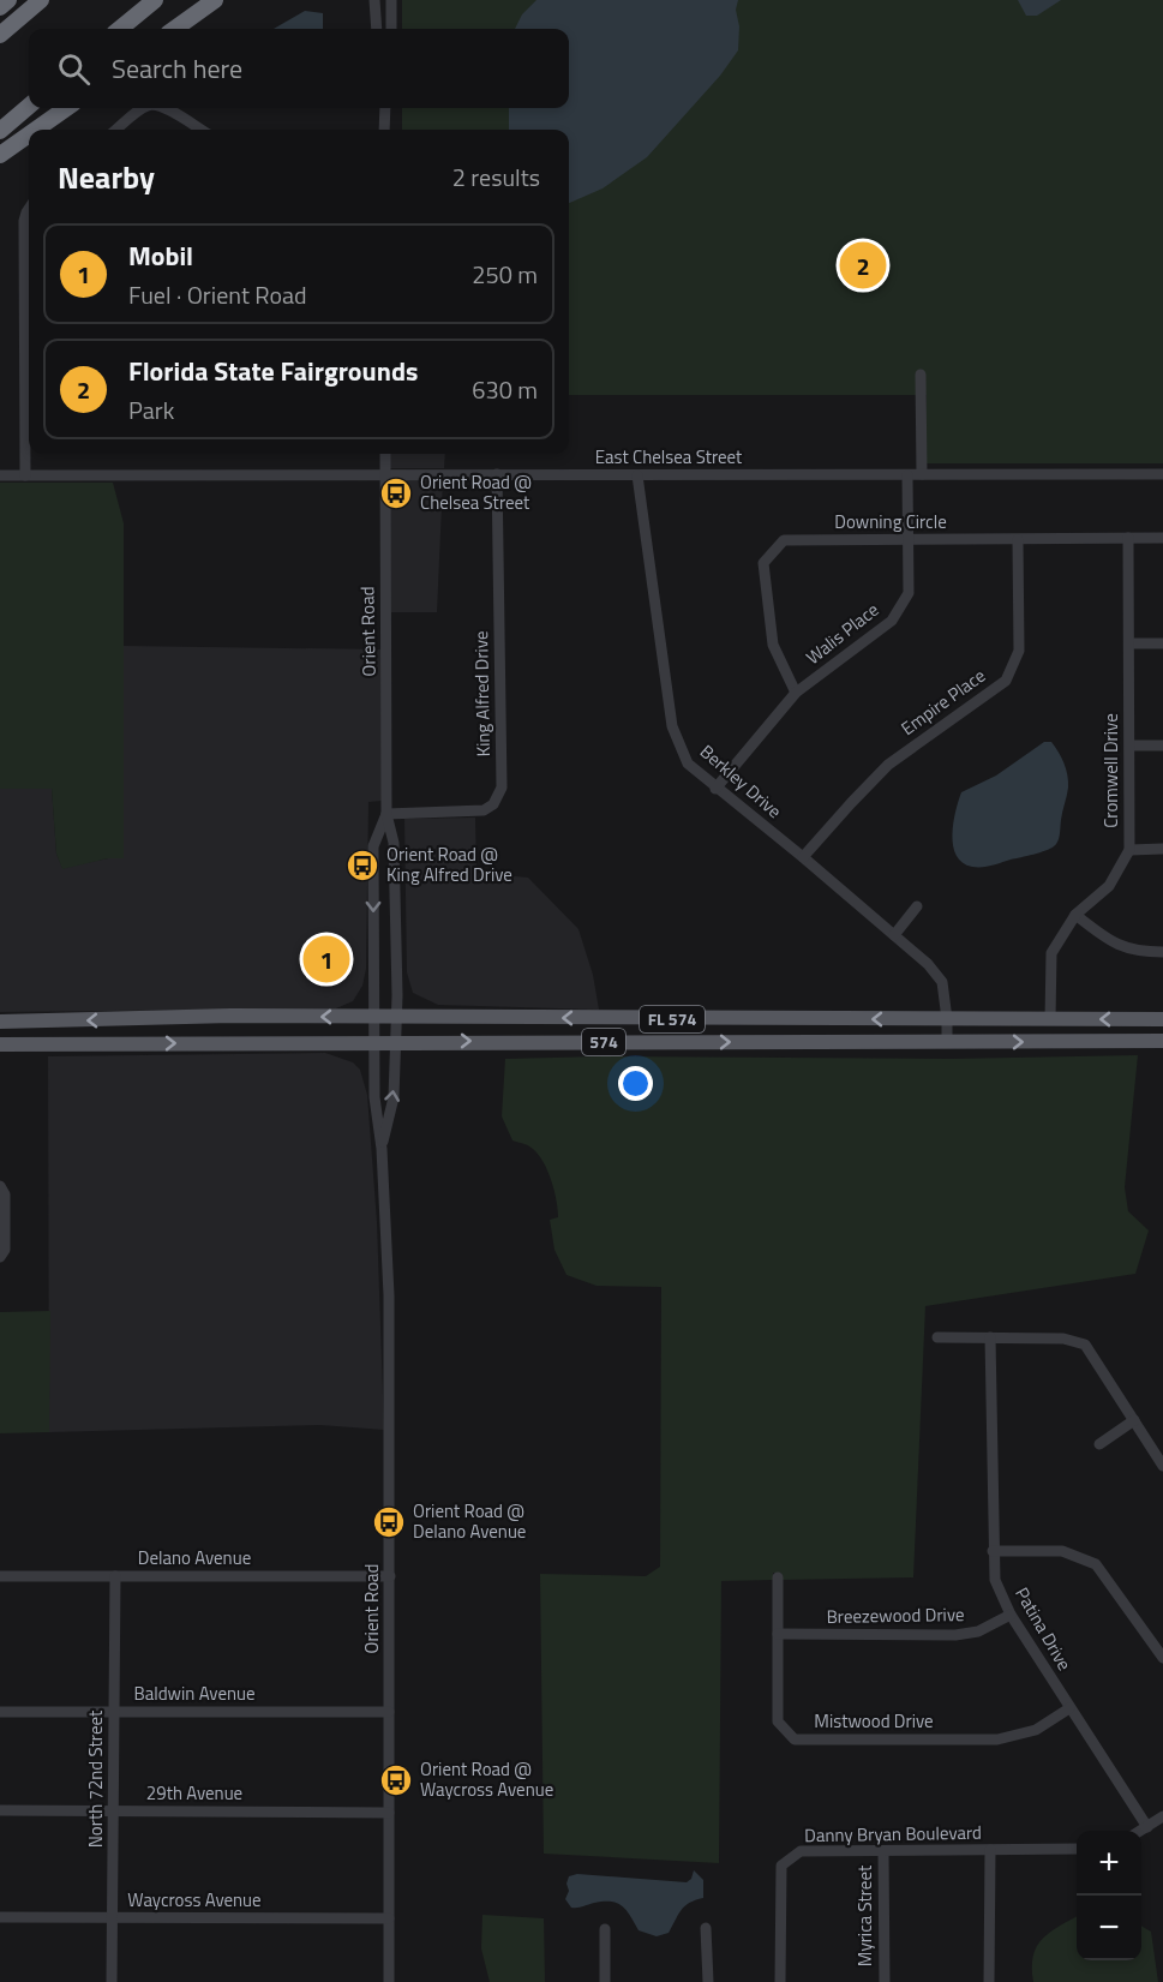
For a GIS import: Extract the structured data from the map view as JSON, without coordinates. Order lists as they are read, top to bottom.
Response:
{
  "streets": {
    "main road": ["FL 574", "574"],
    "street": [
      "East Chelsea Street",
      "Downing Circle",
      "Orient Road",
      "Walis Place",
      "King Alfred Drive",
      "Empire Place",
      "Cromwell Drive",
      "Berkley Drive",
      "Delano Avenue",
      "Breezewood Drive",
      "Patina Drive",
      "Baldwin Avenue",
      "Mistwood Drive",
      "North 72nd Street",
      "29th Avenue",
      "Danny Bryan Boulevard",
      "Waycross Avenue",
      "Myrica Street"
    ]
  },
  "crossings": [
    ["East Chelsea Street", "Orient Road"],
    ["East Chelsea Street", "Walis Place"],
    ["East Chelsea Street", "King Alfred Drive"],
    ["East Chelsea Street", "Berkley Drive"],
    ["Downing Circle", "Walis Place"],
    ["Downing Circle", "Empire Place"],
    ["Downing Circle", "Cromwell Drive"],
    ["Orient Road", "King Alfred Drive"],
    ["Orient Road", "FL 574"],
    ["Orient Road", "574"],
    ["Orient Road", "Delano Avenue"],
    ["Orient Road", "Baldwin Avenue"],
    ["Orient Road", "29th Avenue"],
    ["Orient Road", "Waycross Avenue"],
    ["Walis Place", "Berkley Drive"],
    ["Empire Place", "Berkley Drive"],
    ["Cromwell Drive", "FL 574"],
    ["Berkley Drive", "FL 574"],
    ["Berkley Drive", "574"],
    ["Delano Avenue", "North 72nd Street"],
    ["Breezewood Drive", "Patina Drive"],
    ["Breezewood Drive", "Mistwood Drive"],
    ["Patina Drive", "Mistwood Drive"],
    ["Baldwin Avenue", "North 72nd Street"],
    ["North 72nd Street", "29th Avenue"],
    ["North 72nd Street", "Waycross Avenue"],
    ["Danny Bryan Boulevard", "Myrica Street"]
  ],
  "places": {
    "bus stop": [
      "Orient Road @ Chelsea Street",
      "Orient Road @ King Alfred Drive",
      "Orient Road @ Delano Avenue",
      "Orient Road @ Waycross Avenue"
    ]
  },
  "page": {
    "search": "Search here",
    "heading": ["Nearby", "2 results"],
    "list": [
      {
        "mark": "1",
        "name": "Mobil",
        "note": "Fuel · Orient Road",
        "value": "250 m"
      },
      {
        "mark": "2",
        "name": "Florida State Fairgrounds",
        "note": "Park",
        "value": "630 m"
      }
    ],
    "pins": ["2", "1"],
    "map_buttons": ["+", "−"]
  }
}
